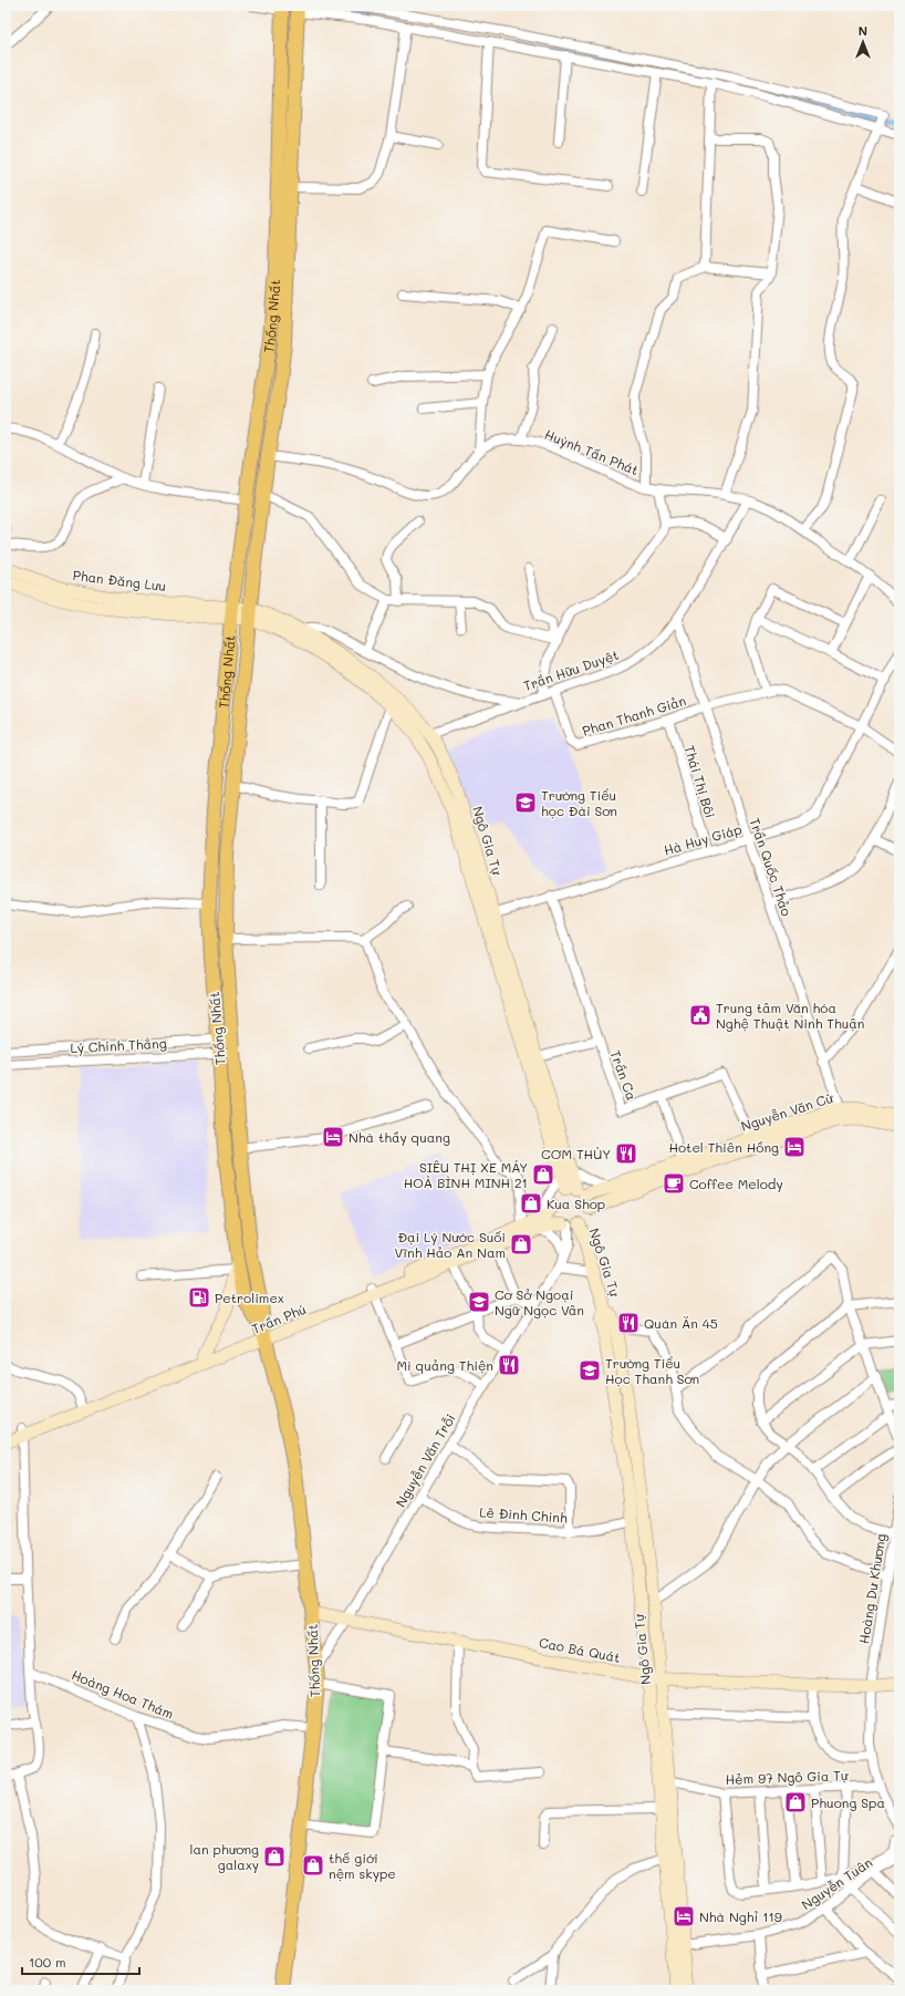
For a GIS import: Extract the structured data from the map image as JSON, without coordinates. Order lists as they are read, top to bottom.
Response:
{
  "streets": {
    "main road": [
      "Thống Nhất",
      "Phan Đăng Lưu",
      "Ngô Gia Tự",
      "Nguyễn Văn Cừ",
      "Trần Phú",
      "Cao Bá Quát"
    ],
    "street": [
      "Huỳnh Tấn Phát",
      "Trần Hữu Duyệt",
      "Phan Thanh Giản",
      "Thái Thị Bôi",
      "Hà Huy Giáp",
      "Trần Quốc Thảo",
      "Lý Chính Thắng",
      "Trần Ca",
      "Nguyễn Văn Trỗi",
      "Lê Đình Chinh",
      "Hoàng Dư Khương",
      "Hoàng Hoa Thám",
      "Hẻm 97 Ngô Gia Tự",
      "Nguyễn Tuân"
    ]
  },
  "crossings": [
    ["Thống Nhất", "Huỳnh Tấn Phát"],
    ["Thống Nhất", "Phan Đăng Lưu"],
    ["Thống Nhất", "Ngô Gia Tự"],
    ["Thống Nhất", "Lý Chính Thắng"],
    ["Thống Nhất", "Trần Phú"],
    ["Thống Nhất", "Nguyễn Văn Trỗi"],
    ["Thống Nhất", "Cao Bá Quát"],
    ["Thống Nhất", "Hoàng Hoa Thám"],
    ["Huỳnh Tấn Phát", "Trần Hữu Duyệt"],
    ["Phan Đăng Lưu", "Ngô Gia Tự"],
    ["Trần Hữu Duyệt", "Phan Thanh Giản"],
    ["Trần Hữu Duyệt", "Ngô Gia Tự"],
    ["Trần Hữu Duyệt", "Trần Quốc Thảo"],
    ["Phan Thanh Giản", "Thái Thị Bôi"],
    ["Phan Thanh Giản", "Hà Huy Giáp"],
    ["Phan Thanh Giản", "Trần Quốc Thảo"],
    ["Thái Thị Bôi", "Hà Huy Giáp"],
    ["Hà Huy Giáp", "Ngô Gia Tự"],
    ["Hà Huy Giáp", "Trần Quốc Thảo"],
    ["Hà Huy Giáp", "Trần Ca"],
    ["Ngô Gia Tự", "Nguyễn Văn Cừ"],
    ["Ngô Gia Tự", "Trần Phú"],
    ["Ngô Gia Tự", "Nguyễn Văn Trỗi"],
    ["Ngô Gia Tự", "Lê Đình Chinh"],
    ["Ngô Gia Tự", "Cao Bá Quát"],
    ["Ngô Gia Tự", "Hẻm 97 Ngô Gia Tự"],
    ["Ngô Gia Tự", "Nguyễn Tuân"],
    ["Trần Quốc Thảo", "Nguyễn Văn Cừ"],
    ["Trần Ca", "Nguyễn Văn Cừ"],
    ["Nguyễn Văn Cừ", "Trần Phú"],
    ["Nguyễn Văn Cừ", "Nguyễn Văn Trỗi"],
    ["Trần Phú", "Nguyễn Văn Trỗi"],
    ["Nguyễn Văn Trỗi", "Lê Đình Chinh"],
    ["Nguyễn Văn Trỗi", "Cao Bá Quát"],
    ["Hoàng Dư Khương", "Cao Bá Quát"],
    ["Hoàng Dư Khương", "Hẻm 97 Ngô Gia Tự"]
  ],
  "places": {
    "school or university": ["Trường Tiểu học Đài Sơn", "Cơ Sở Ngoại Ngữ Ngọc Vân", "Trường Tiểu Học Thanh Sơn"],
    "public building": ["Trung tâm Văn hóa Nghệ Thuật Ninh Thuận"],
    "hotel": ["Nhà thầy quang", "Hotel Thiên Hồng", "Nhà Nghỉ 119"],
    "restaurant": ["CƠM THÙY", "Quán Ăn 45", "Mì quảng Thiện"],
    "shop": [
      "SIÊU THỊ XE MÁY HOÀ BÌNH MINH 21",
      "Kua Shop",
      "Đại Lý Nước Suối Vĩnh Hảo An Nam",
      "Phuong Spa",
      "lan phương galaxy",
      "thế giới nệm skype"
    ],
    "cafe": ["Coffee Melody"],
    "fuel station": ["Petrolimex"]
  },
  "scale_bar": "100 m",
  "north": "top"
}
